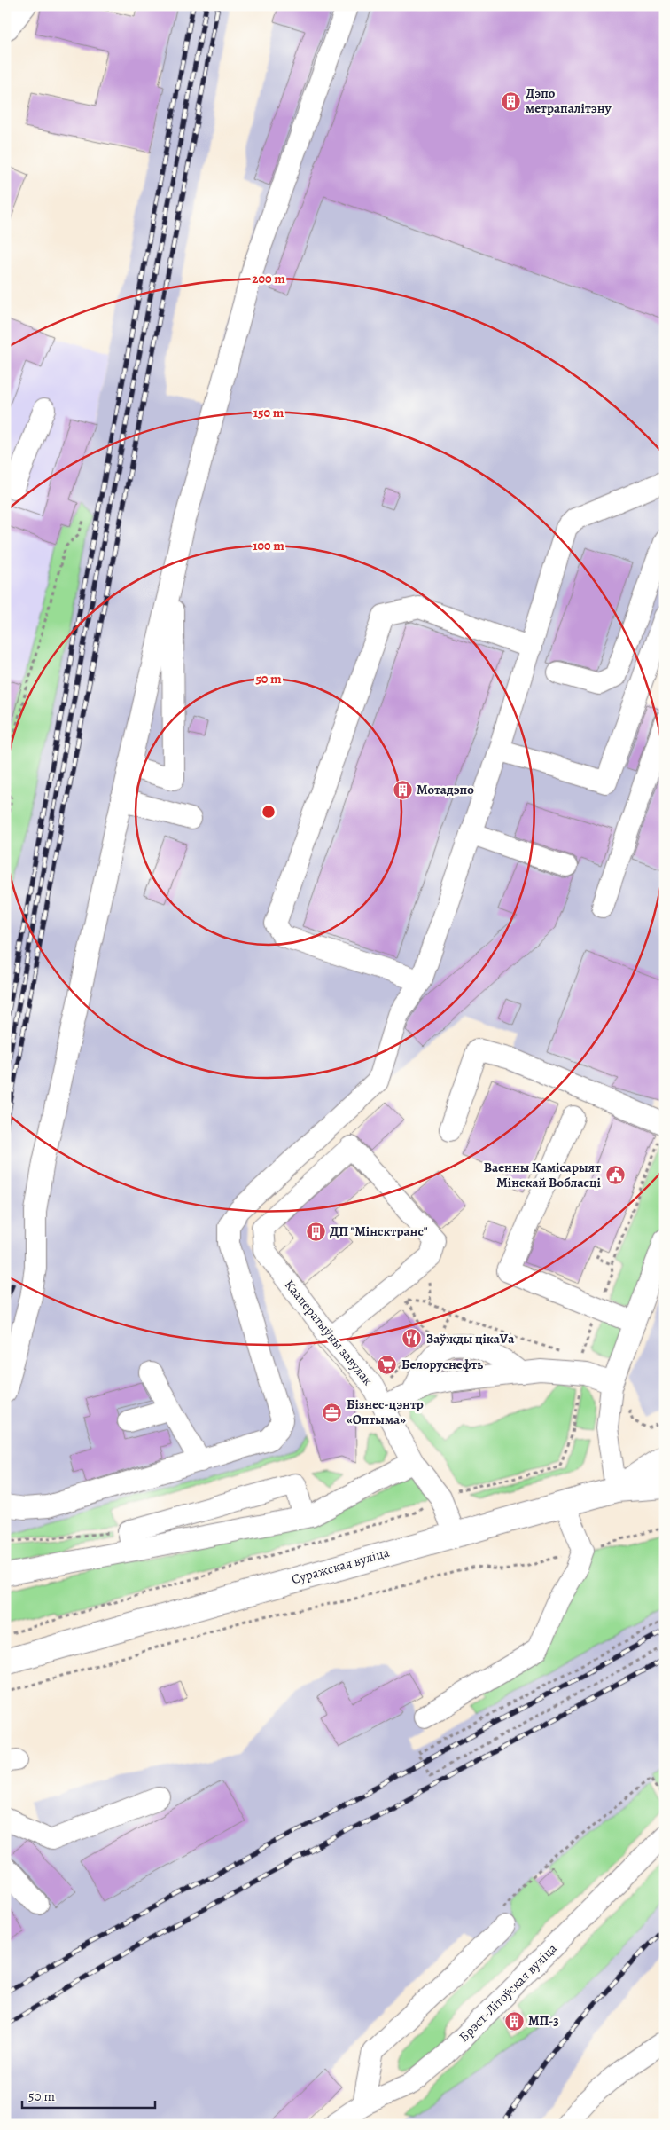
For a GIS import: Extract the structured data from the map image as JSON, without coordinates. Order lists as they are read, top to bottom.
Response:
{
  "streets": {
    "main road": ["Суражская вуліца"],
    "street": ["Кааператыўны завулак", "Брэст-Літоўская вуліца"]
  },
  "crossings": [
    ["Кааператыўны завулак", "Суражская вуліца"]
  ],
  "places": {
    "building": [
      "Дэпо метрапалітэну",
      "Мотадэпо",
      "ДП \"Мінсктранс\"",
      "МП-3"
    ],
    "public building": ["Ваенны Камісарыят Мінскай Вобласці"],
    "restaurant": ["Заўжды цікаVа"],
    "supermarket": ["Белоруснефть"],
    "office": ["Бізнес-цэнтр «Оптыма»"]
  },
  "scale_bar": "50 m",
  "rings": [
    "200 m",
    "150 m",
    "100 m",
    "50 m"
  ]
}
